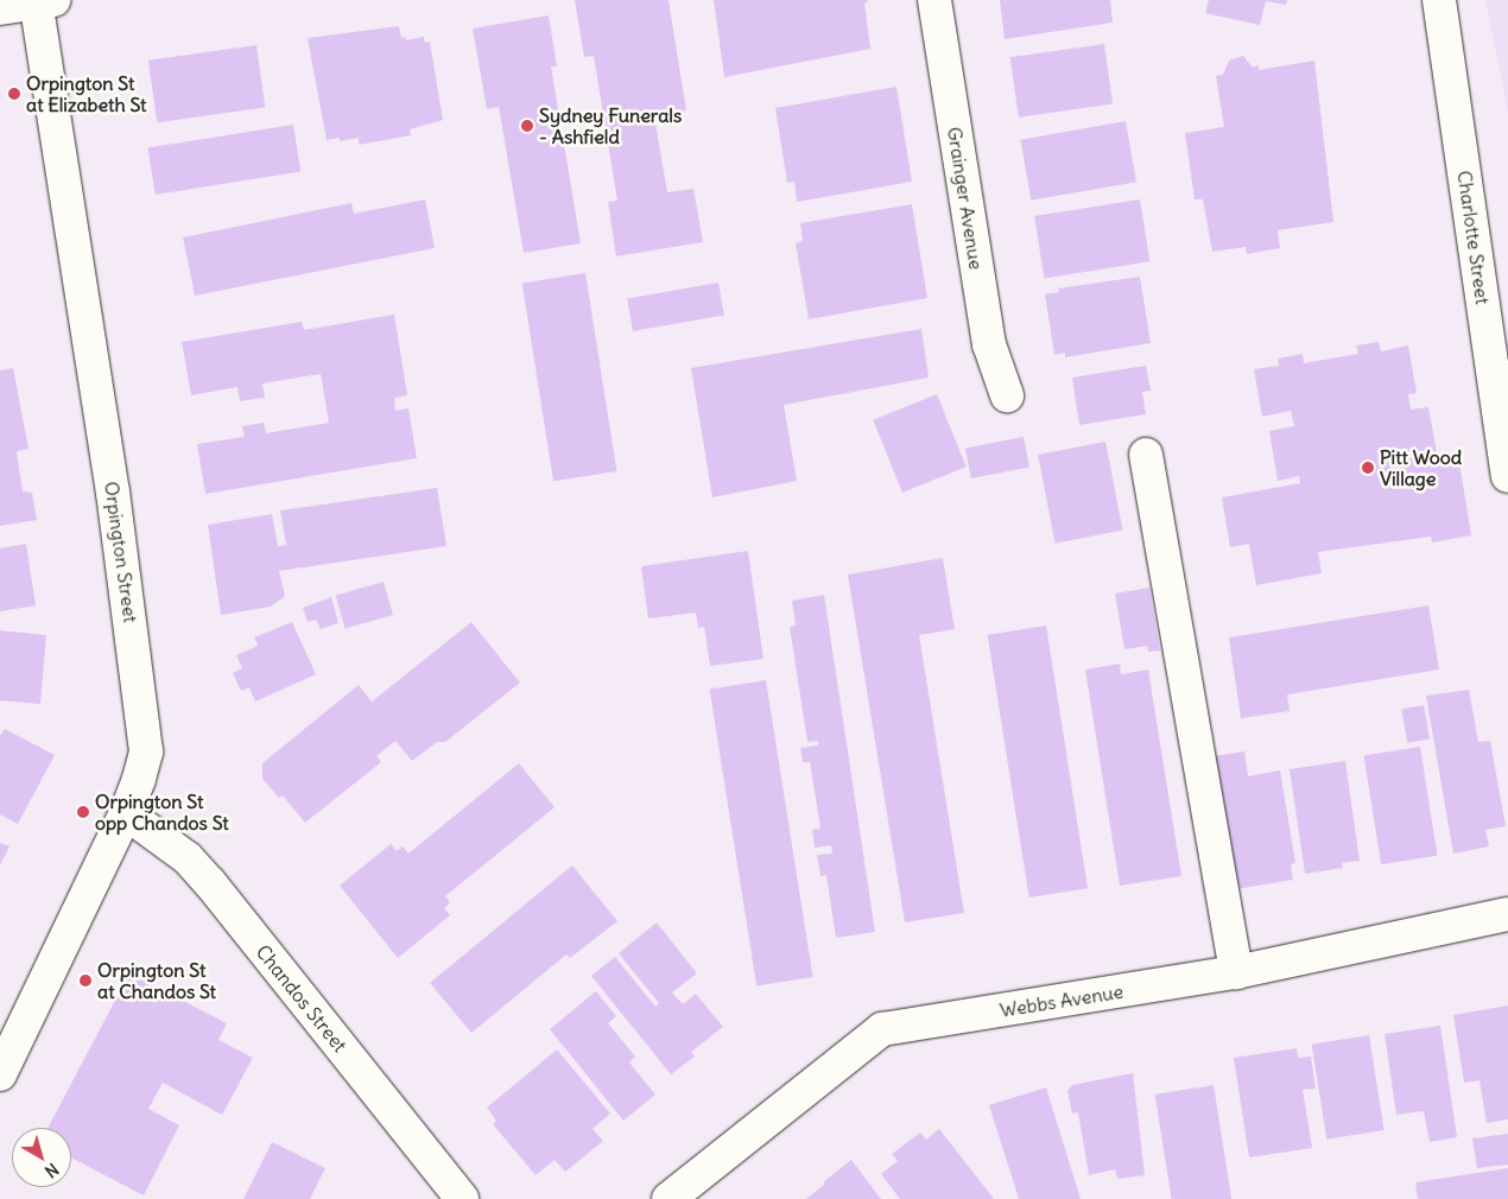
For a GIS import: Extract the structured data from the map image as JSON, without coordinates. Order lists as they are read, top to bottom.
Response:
{
  "streets": {
    "street": [
      "Grainger Avenue",
      "Charlotte Street",
      "Orpington Street",
      "Chandos Street",
      "Webbs Avenue"
    ]
  },
  "crossings": [
    ["Orpington Street", "Chandos Street"]
  ],
  "places": [
    "Orpington St at Elizabeth St",
    "Sydney Funerals - Ashfield",
    "Pitt Wood Village",
    "Orpington St opp Chandos St",
    "Orpington St at Chandos St"
  ],
  "north": "bottom right"
}
